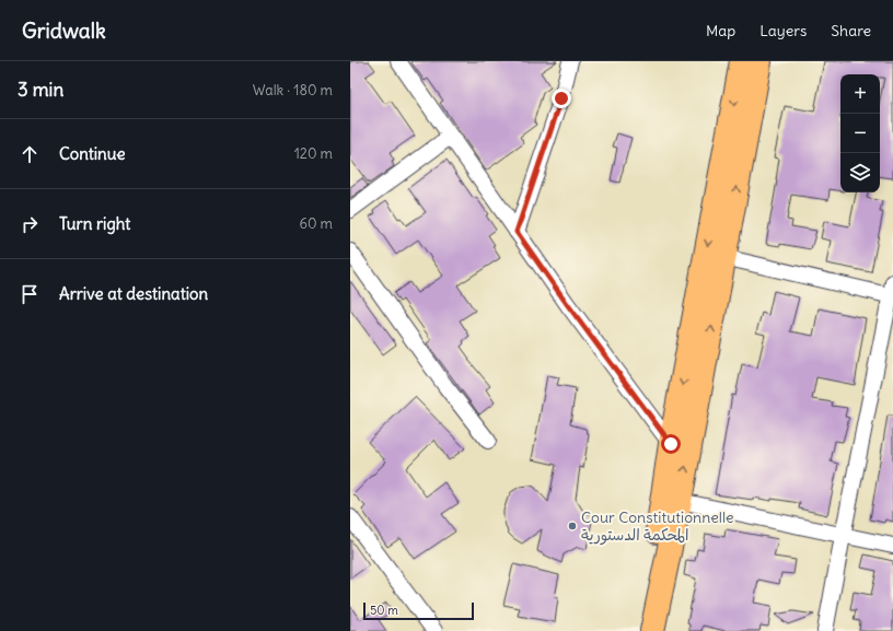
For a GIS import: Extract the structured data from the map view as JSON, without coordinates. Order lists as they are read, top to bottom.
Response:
{
  "places": ["Cour Constitutionnelle المحكمة الدستورية"],
  "scale_bar": "50 m",
  "page": {
    "header": "Gridwalk",
    "nav": ["Map", "Layers", "Share"],
    "heading": ["3 min", "Walk · 180 m"],
    "map_buttons": ["+", "−"],
    "list": [
      ["Continue", "120 m"],
      ["Turn right", "60 m"],
      "Arrive at destination"
    ],
    "scale": "50 m"
  }
}
